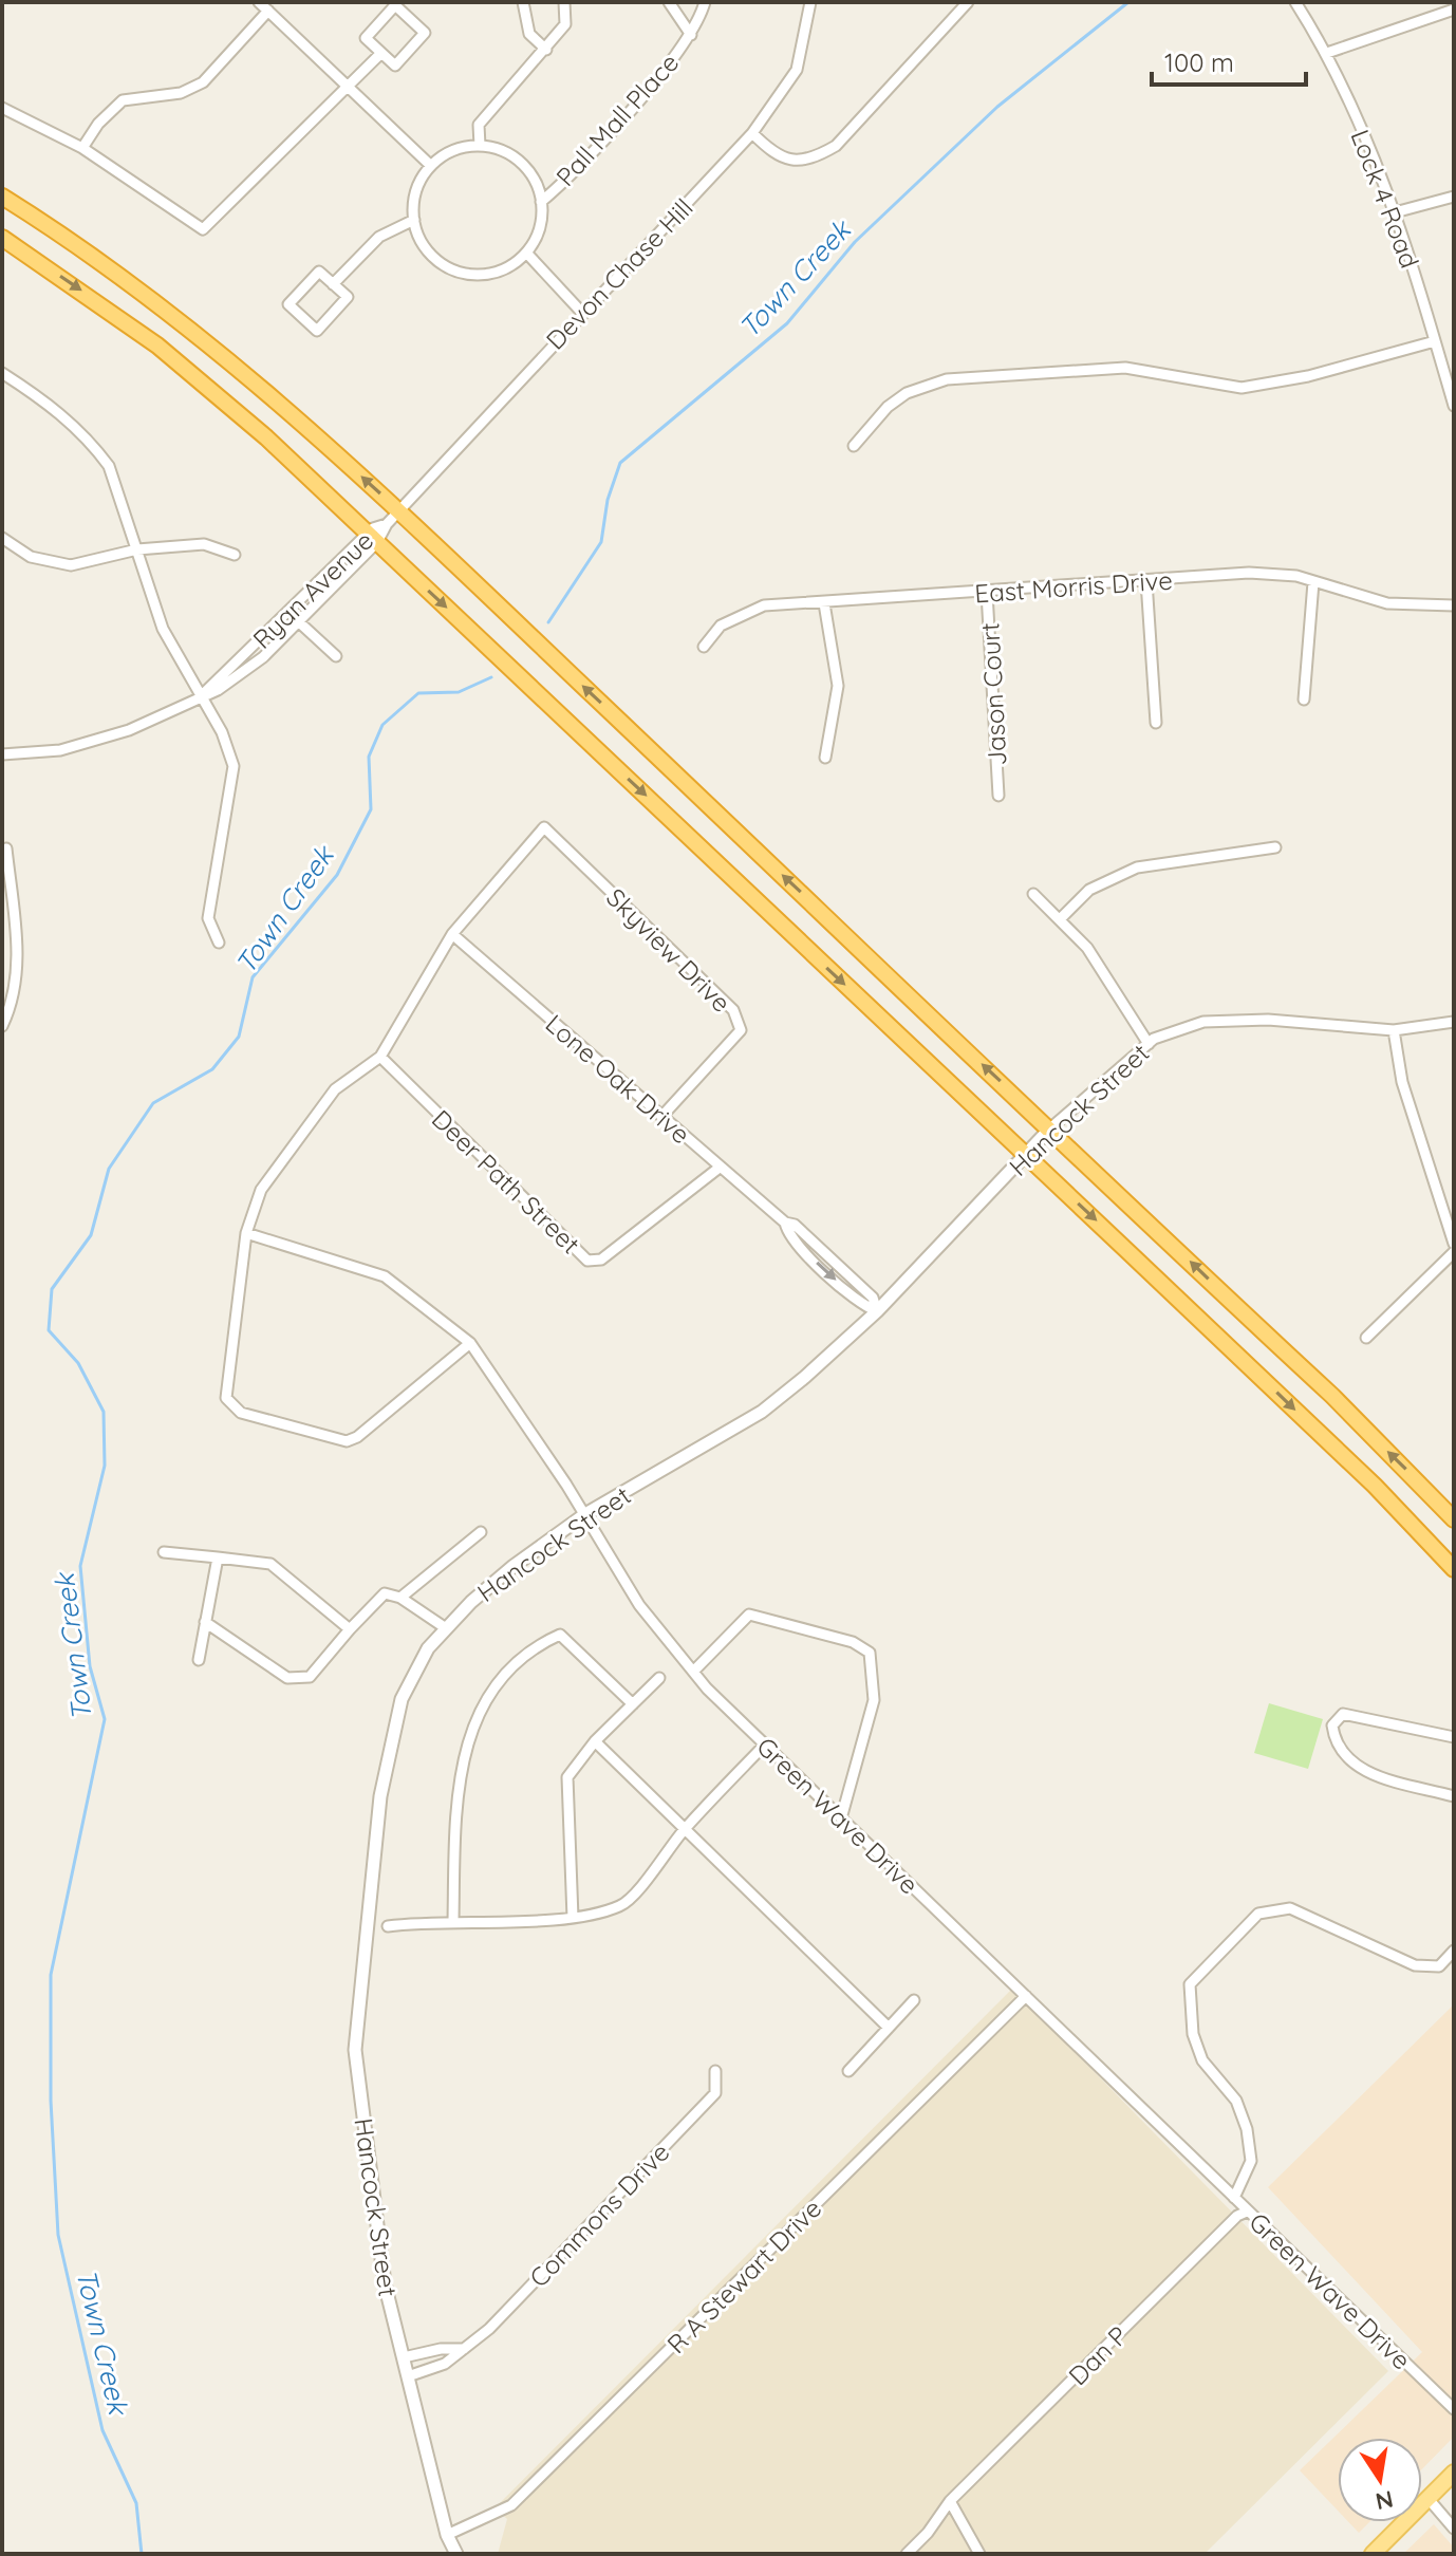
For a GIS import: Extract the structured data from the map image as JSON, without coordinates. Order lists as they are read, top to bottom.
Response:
{
  "streets": {
    "street": [
      "Pall Mall Place",
      "Lock 4 Road",
      "Devon Chase Hill",
      "East Morris Drive",
      "Ryan Avenue",
      "Jason Court",
      "Skyview Drive",
      "Lone Oak Drive",
      "Hancock Street",
      "Deer Path Street",
      "Green Wave Drive",
      "Commons Drive",
      "R A Stewart Drive",
      "Dan P"
    ]
  },
  "crossings": [
    ["Devon Chase Hill", "Ryan Avenue"],
    ["East Morris Drive", "Jason Court"],
    ["Skyview Drive", "Lone Oak Drive"],
    ["Lone Oak Drive", "Hancock Street"],
    ["Lone Oak Drive", "Deer Path Street"],
    ["Hancock Street", "Green Wave Drive"],
    ["Hancock Street", "Commons Drive"],
    ["Hancock Street", "R A Stewart Drive"],
    ["Green Wave Drive", "R A Stewart Drive"],
    ["Green Wave Drive", "Dan P"]
  ],
  "water": ["Town Creek"],
  "scale_bar": "100 m",
  "north": "bottom"
}
